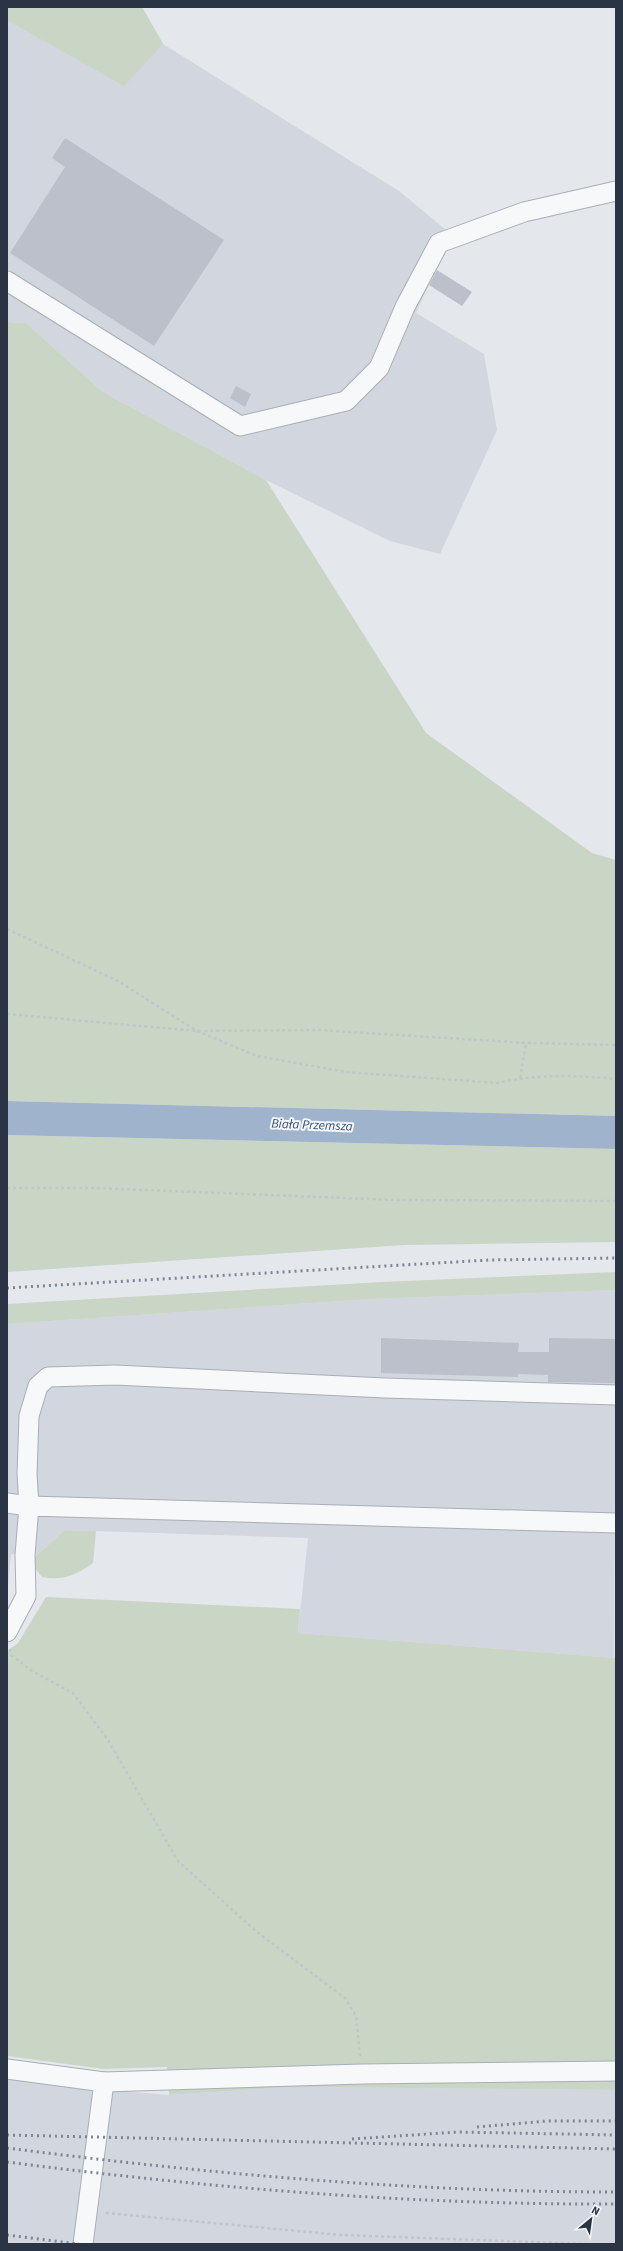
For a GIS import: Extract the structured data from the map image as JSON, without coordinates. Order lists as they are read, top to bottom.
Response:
{
  "water": ["Biała Przemsza"],
  "north": "top right"
}
